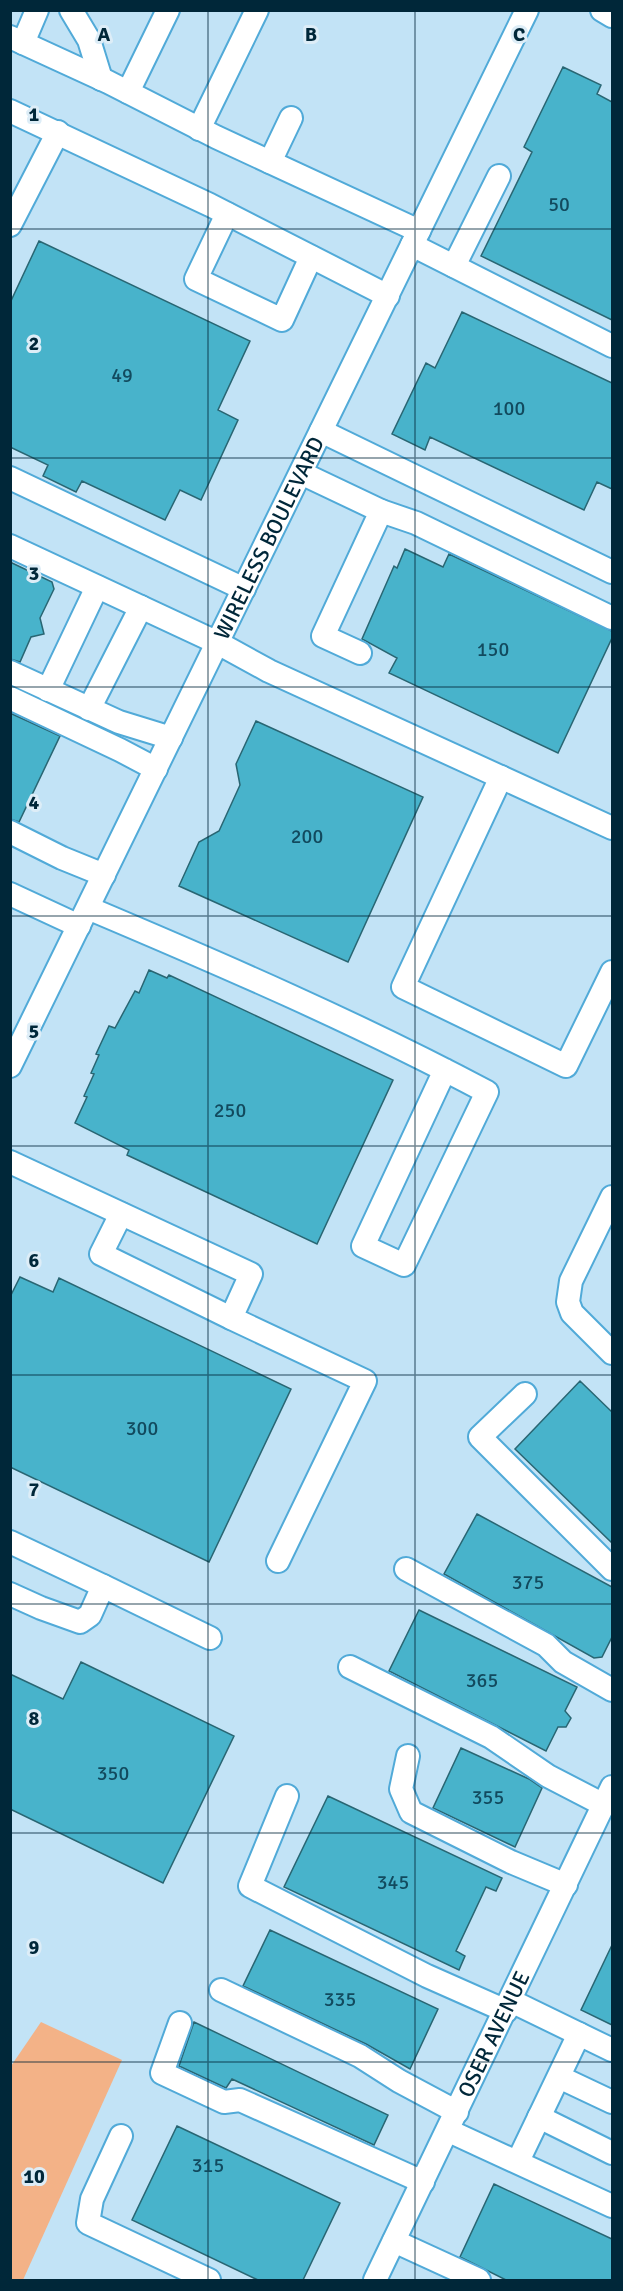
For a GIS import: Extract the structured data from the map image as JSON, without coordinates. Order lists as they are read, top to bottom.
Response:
{
  "streets": {
    "street": ["WIRELESS BOULEVARD", "OSER AVENUE"]
  },
  "house_numbers": [
    "50",
    "49",
    "100",
    "150",
    "200",
    "250",
    "300",
    "375",
    "365",
    "350",
    "355",
    "345",
    "335",
    "315"
  ],
  "grid": {
    "columns": ["A", "B", "C"],
    "rows": [
      "1",
      "2",
      "3",
      "4",
      "5",
      "6",
      "7",
      "8",
      "9",
      "10"
    ]
  }
}
